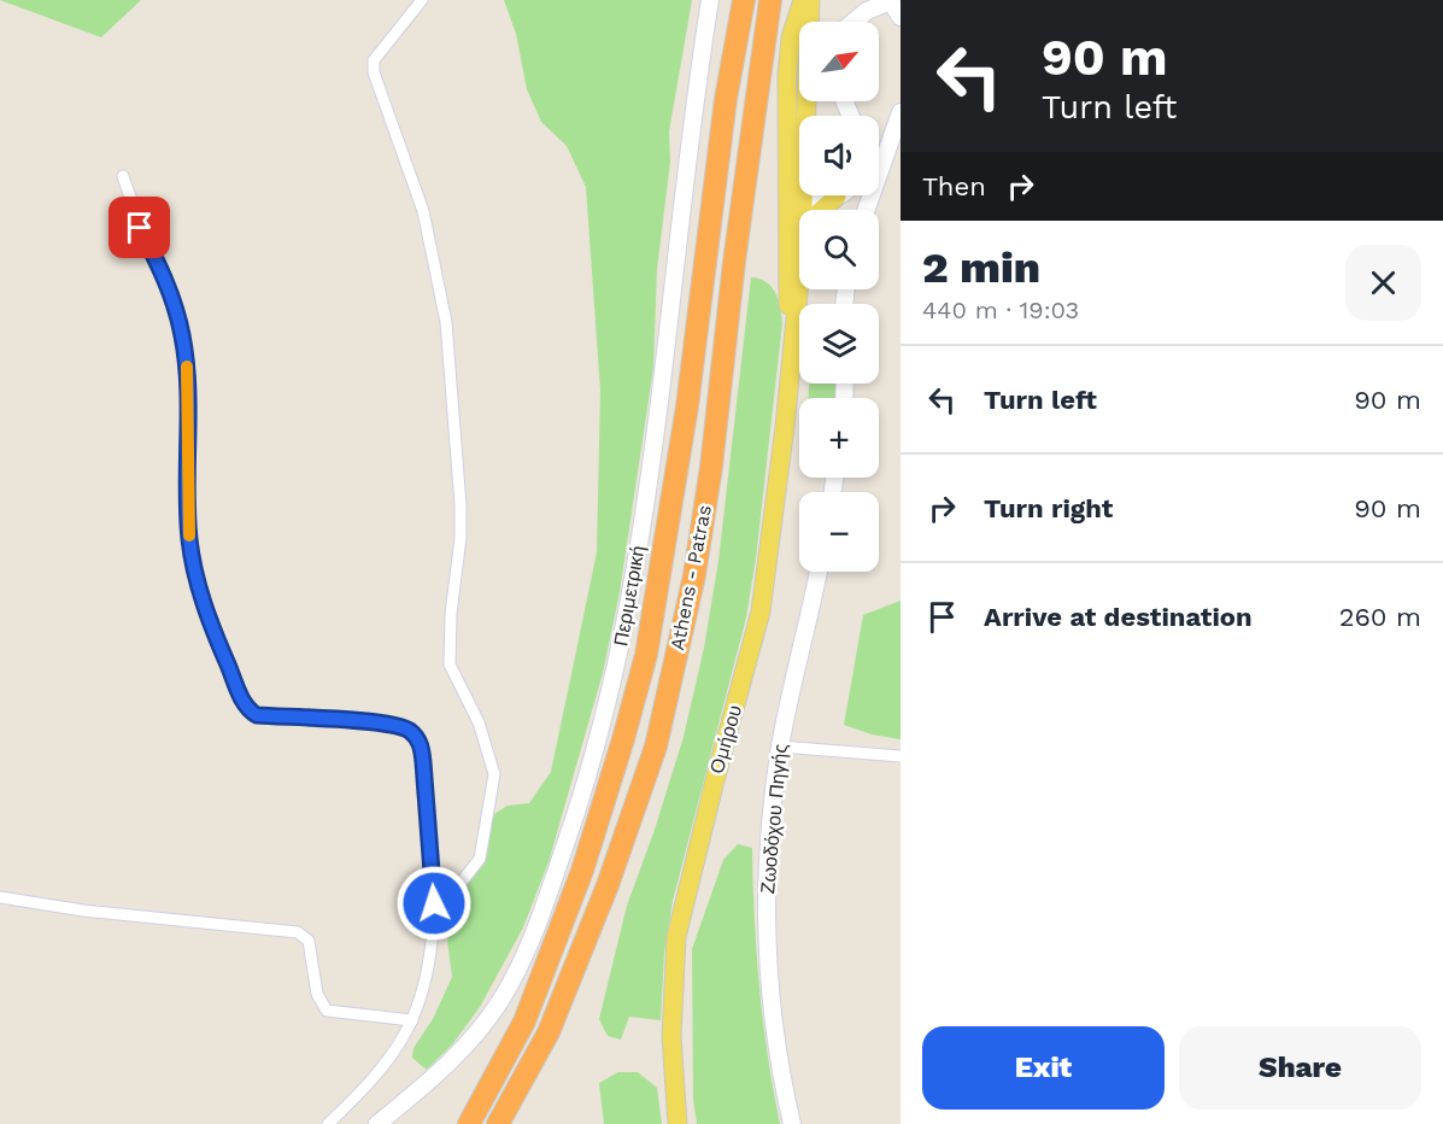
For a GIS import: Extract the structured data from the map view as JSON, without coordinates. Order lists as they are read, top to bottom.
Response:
{
  "streets": {
    "highway": ["Athens - Patras"],
    "main road": ["Ομήρου"],
    "street": ["Περιμετρική", "Ζωοδόχου Πηγής"]
  },
  "north": "top right",
  "page": {
    "turn": ["90 m", "Turn left"],
    "map_buttons": ["+", "−"],
    "then": "Then",
    "heading": ["2 min", "440 m · 19:03"],
    "list": [
      {
        "name": "Turn left",
        "value": "90 m"
      },
      {
        "name": "Turn right",
        "value": "90 m"
      },
      {
        "name": "Arrive at destination",
        "value": "260 m"
      }
    ],
    "buttons": ["Exit", "Share"]
  }
}
